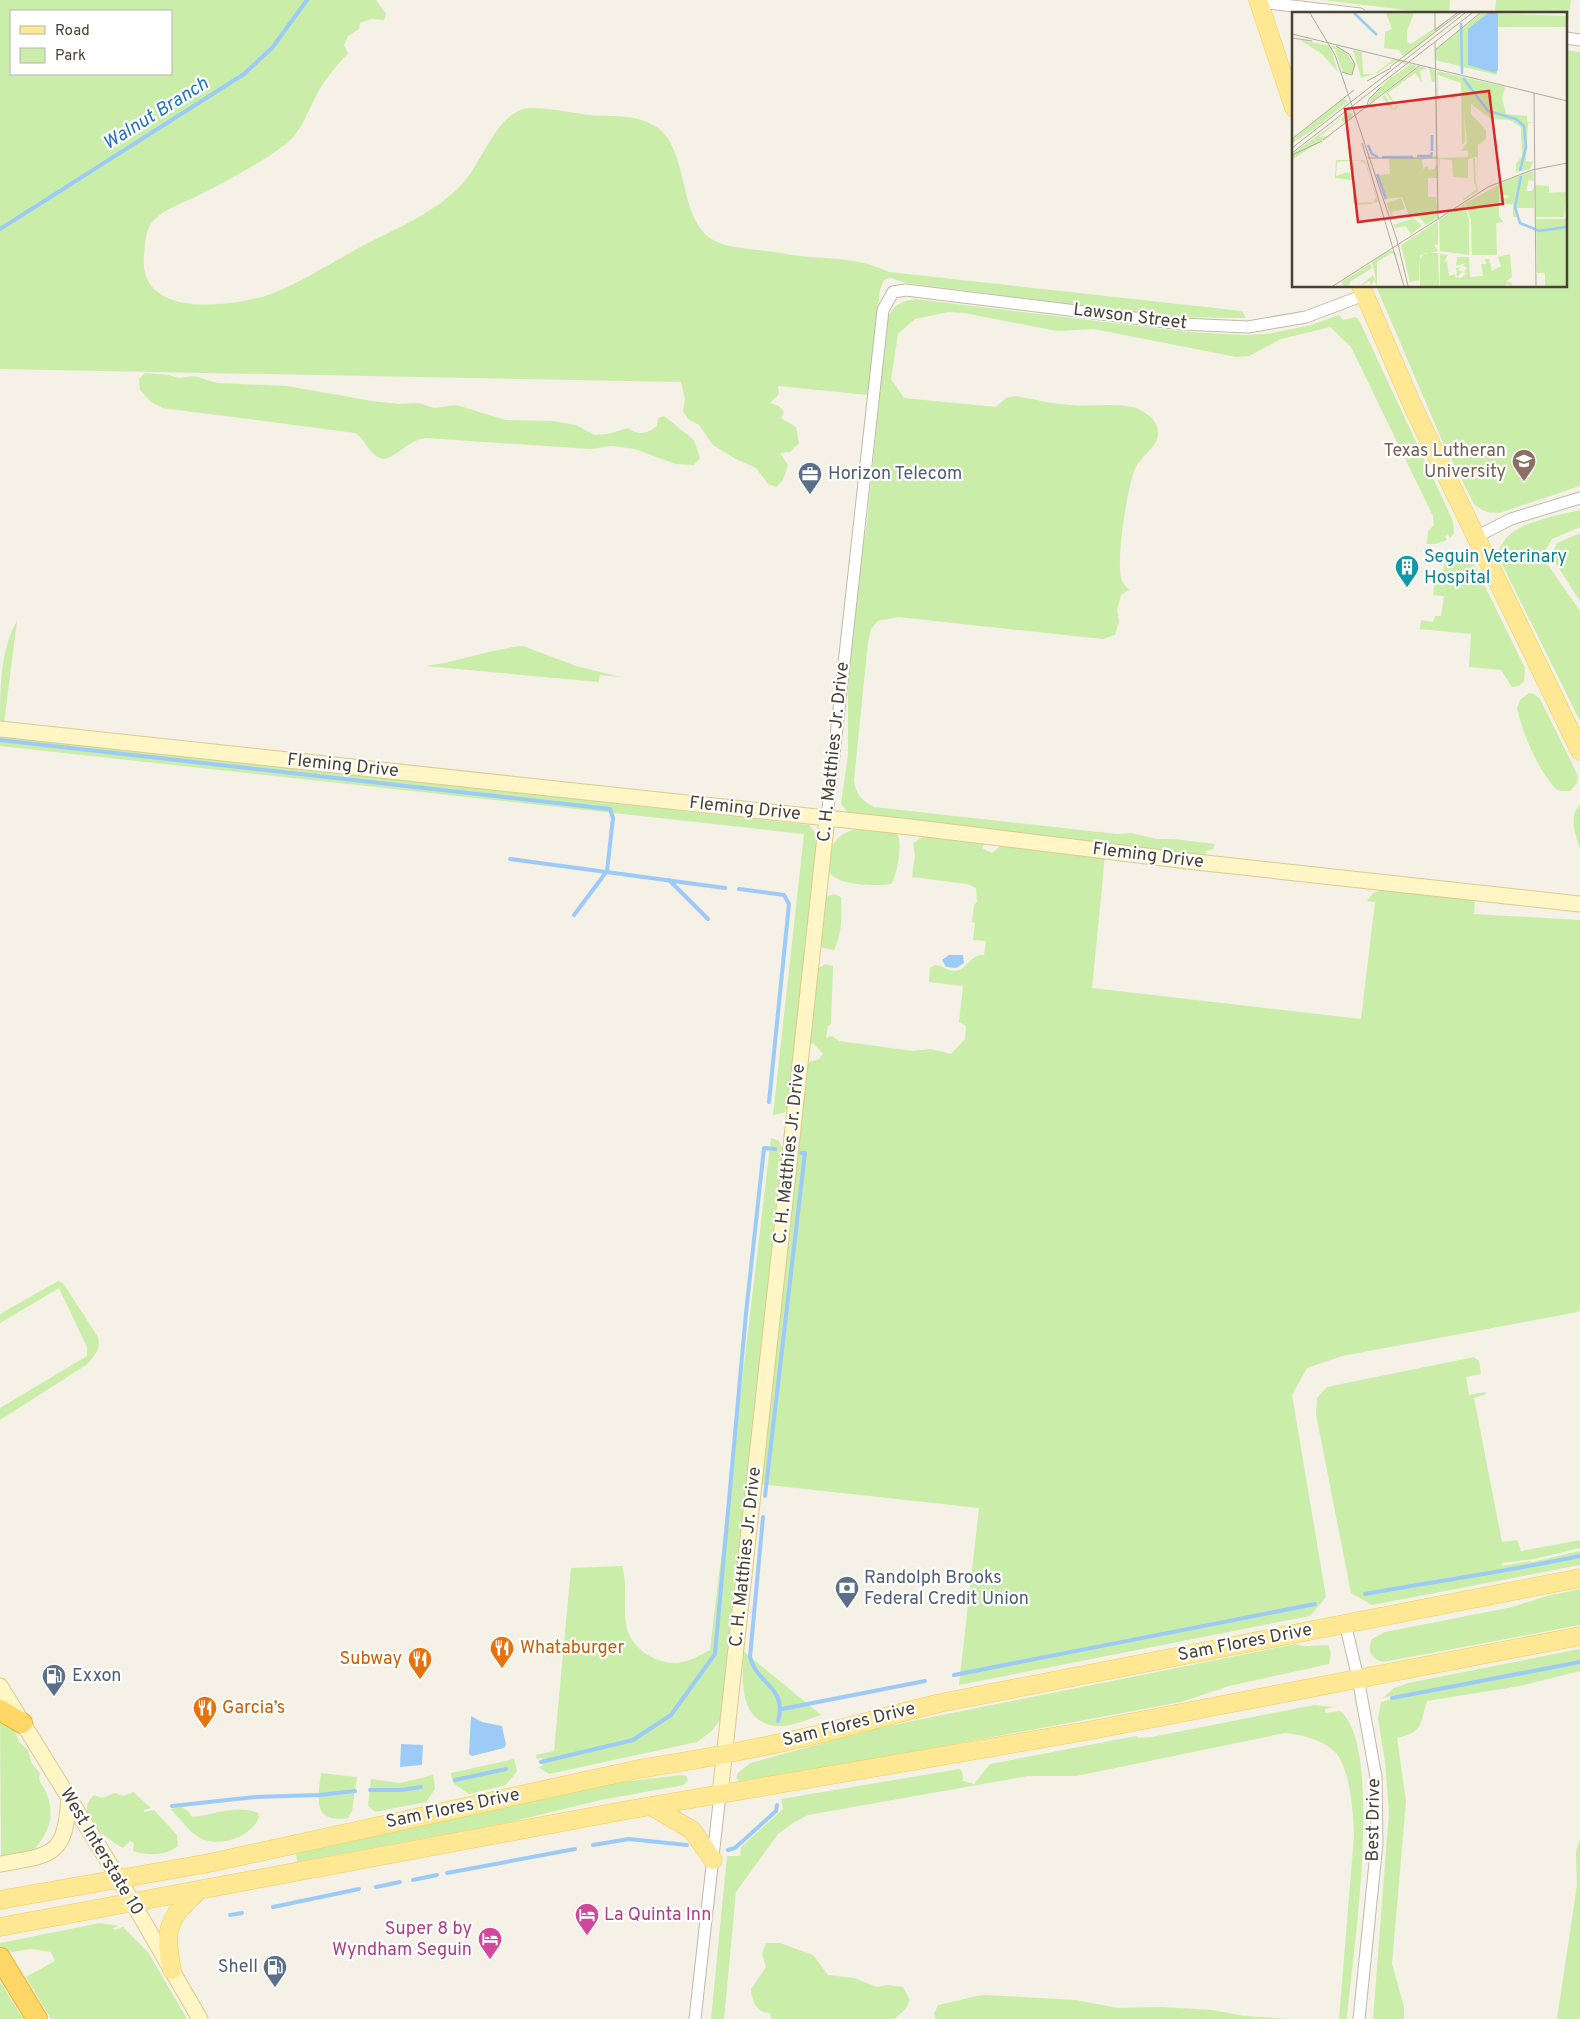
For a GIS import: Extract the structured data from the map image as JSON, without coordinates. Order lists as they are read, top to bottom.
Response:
{
  "streets": {
    "main road": ["Sam Flores Drive"],
    "street": [
      "Lawson Street",
      "C. H. Matthies Jr. Drive",
      "Fleming Drive",
      "Best Drive",
      "West Interstate 10"
    ]
  },
  "crossings": [
    ["Lawson Street", "C. H. Matthies Jr. Drive"],
    ["C. H. Matthies Jr. Drive", "Fleming Drive"],
    ["C. H. Matthies Jr. Drive", "Sam Flores Drive"],
    ["Sam Flores Drive", "Best Drive"],
    ["Sam Flores Drive", "West Interstate 10"]
  ],
  "water": ["Walnut Branch"],
  "places": {
    "school or university": ["Texas Lutheran University"],
    "office": ["Horizon Telecom"],
    "building": ["Seguin Veterinary Hospital"],
    "bank": ["Randolph Brooks Federal Credit Union"],
    "restaurant": ["Whataburger", "Subway", "Garcia’s"],
    "fuel station": ["Exxon", "Shell"],
    "hotel": ["La Quinta Inn", "Super 8 by Wyndham Seguin"]
  },
  "legend": ["Road", "Park"]
}
